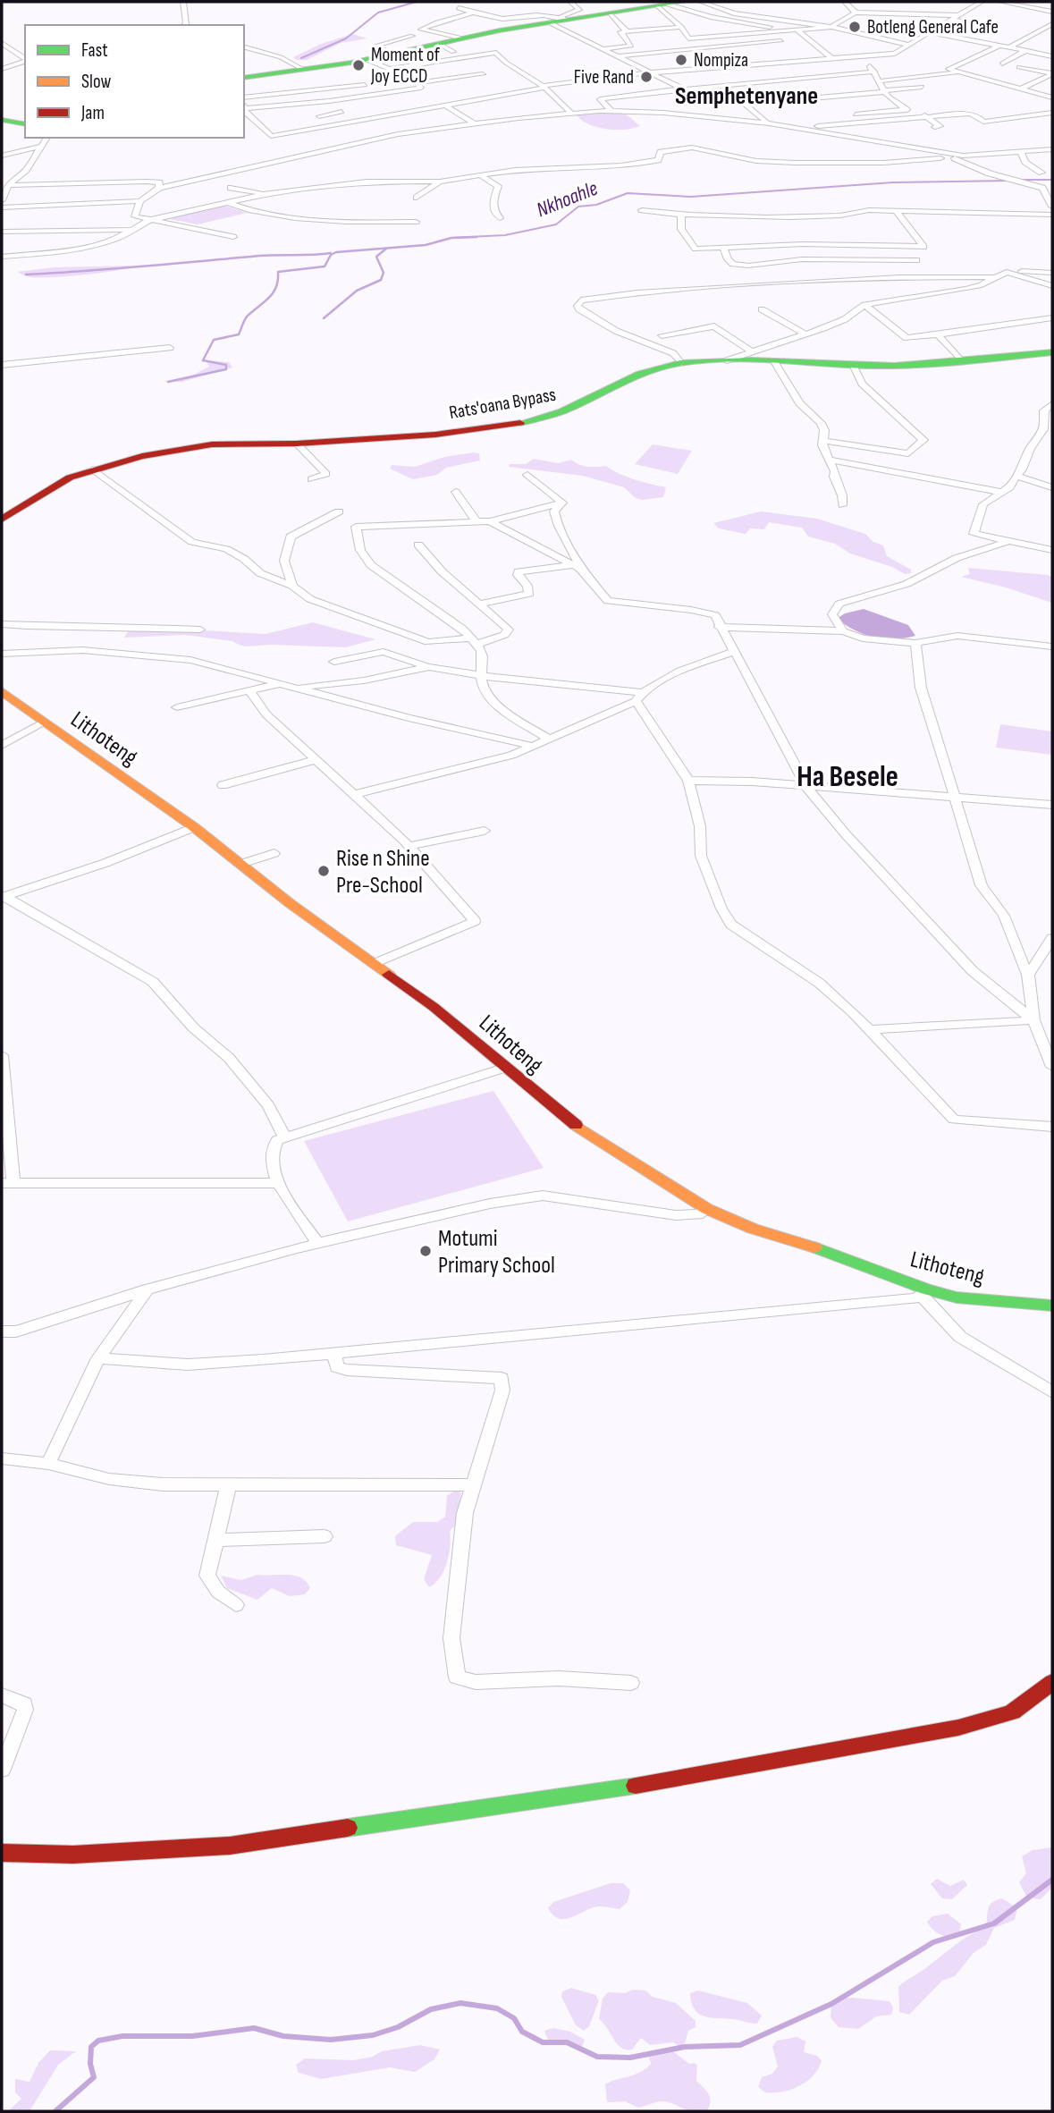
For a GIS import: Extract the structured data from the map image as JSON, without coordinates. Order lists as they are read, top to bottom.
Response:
{
  "streets": {
    "main road": ["Rats'oana Bypass", "Lithoteng"]
  },
  "districts": ["Semphetenyane", "Ha Besele"],
  "water": ["Nkhoahle"],
  "places": [
    "Botleng General Cafe",
    "Nompiza",
    "Moment of Joy ECCD",
    "Five Rand",
    "Rise n Shine Pre-School",
    "Motumi Primary School"
  ],
  "legend": ["Fast", "Slow", "Jam"]
}
